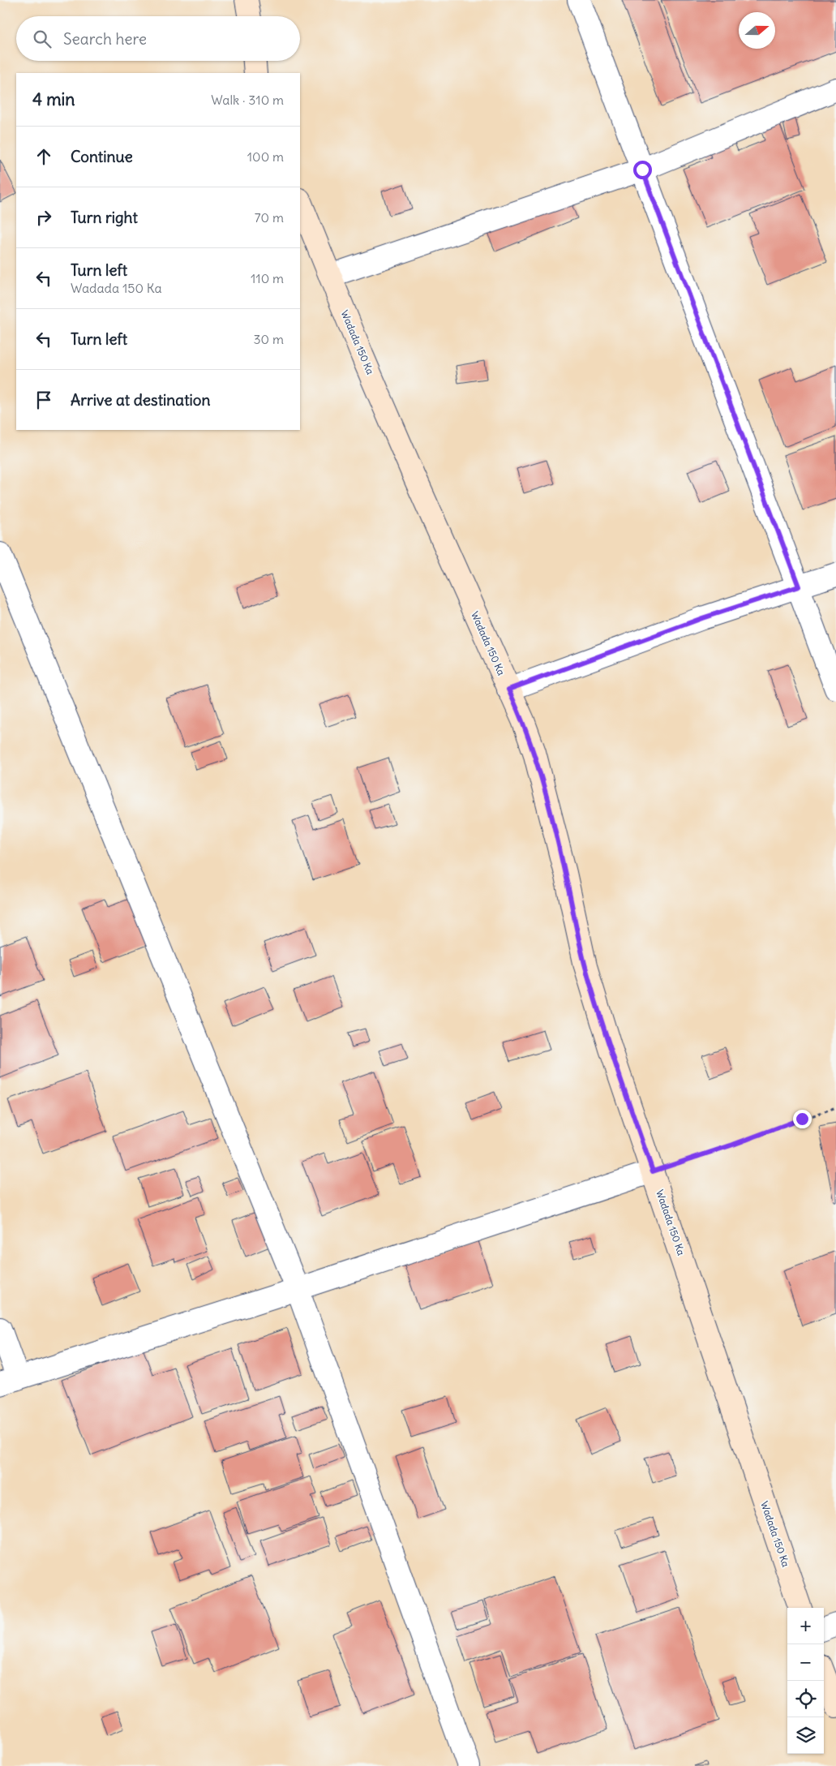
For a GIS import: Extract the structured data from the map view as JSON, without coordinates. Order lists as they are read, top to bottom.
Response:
{
  "streets": {
    "street": ["Wadada 150 Ka"]
  },
  "north": "right",
  "page": {
    "search": "Search here",
    "heading": ["4 min", "Walk · 310 m"],
    "list": [
      ["Continue", "100 m"],
      ["Turn right", "70 m"],
      ["Turn left", "Wadada 150 Ka", "110 m"],
      ["Turn left", "30 m"],
      "Arrive at destination"
    ],
    "map_buttons": ["+", "−"]
  }
}
